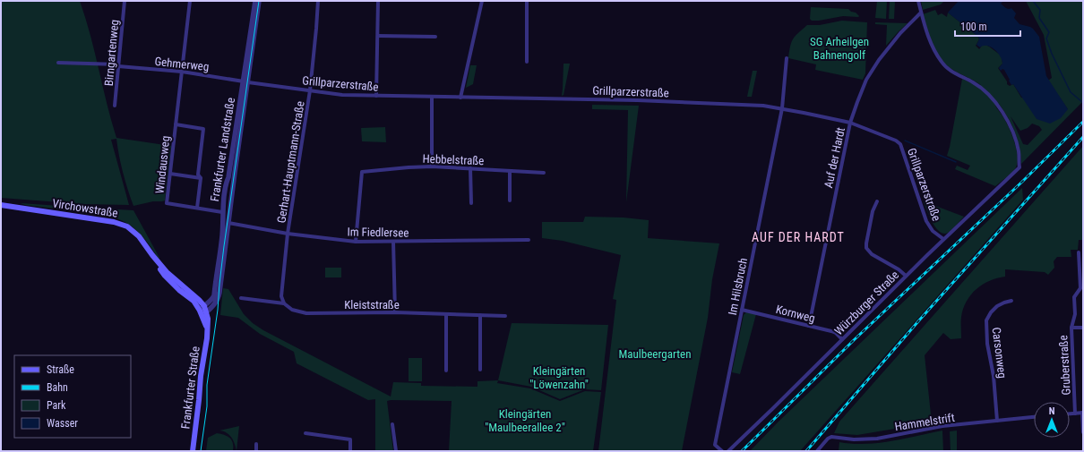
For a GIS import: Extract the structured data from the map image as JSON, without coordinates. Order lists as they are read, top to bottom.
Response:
{
  "streets": {
    "main road": ["Virchowstraße", "Frankfurter Straße"],
    "street": [
      "Birngartenweg",
      "Gehmerweg",
      "Grillparzerstraße",
      "Frankfurter Landstraße",
      "Auf der Hardt",
      "Hebbelstraße",
      "Gerhart-Hauptmann-Straße",
      "Windausweg",
      "Im Fiedlersee",
      "Im Hilsbruch",
      "Würzburger Straße",
      "Kleiststraße",
      "Kornweg",
      "Carsonweg",
      "Gruberstraße",
      "Hammelstrift"
    ]
  },
  "crossings": [
    ["Birngartenweg", "Gehmerweg"],
    ["Gehmerweg", "Grillparzerstraße"],
    ["Gehmerweg", "Frankfurter Landstraße"],
    ["Gehmerweg", "Windausweg"],
    ["Grillparzerstraße", "Frankfurter Landstraße"],
    ["Grillparzerstraße", "Auf der Hardt"],
    ["Grillparzerstraße", "Gerhart-Hauptmann-Straße"],
    ["Grillparzerstraße", "Im Hilsbruch"],
    ["Grillparzerstraße", "Würzburger Straße"],
    ["Frankfurter Landstraße", "Windausweg"],
    ["Frankfurter Landstraße", "Virchowstraße"],
    ["Frankfurter Landstraße", "Im Fiedlersee"],
    ["Frankfurter Landstraße", "Frankfurter Straße"],
    ["Auf der Hardt", "Würzburger Straße"],
    ["Auf der Hardt", "Kornweg"],
    ["Hebbelstraße", "Im Fiedlersee"],
    ["Gerhart-Hauptmann-Straße", "Im Fiedlersee"],
    ["Gerhart-Hauptmann-Straße", "Kleiststraße"],
    ["Virchowstraße", "Frankfurter Straße"],
    ["Im Hilsbruch", "Kornweg"],
    ["Würzburger Straße", "Kornweg"],
    ["Carsonweg", "Hammelstrift"]
  ],
  "districts": ["AUF DER HARDT"],
  "parks": [
    "SG Arheilgen Bahnengolf",
    "Maulbeergarten",
    "Kleingärten \"Löwenzahn\"",
    "Kleingärten \"Maulbeerallee 2\""
  ],
  "legend": [
    "Straße",
    "Bahn",
    "Park",
    "Wasser"
  ],
  "scale_bar": "100 m",
  "north": "top"
}
